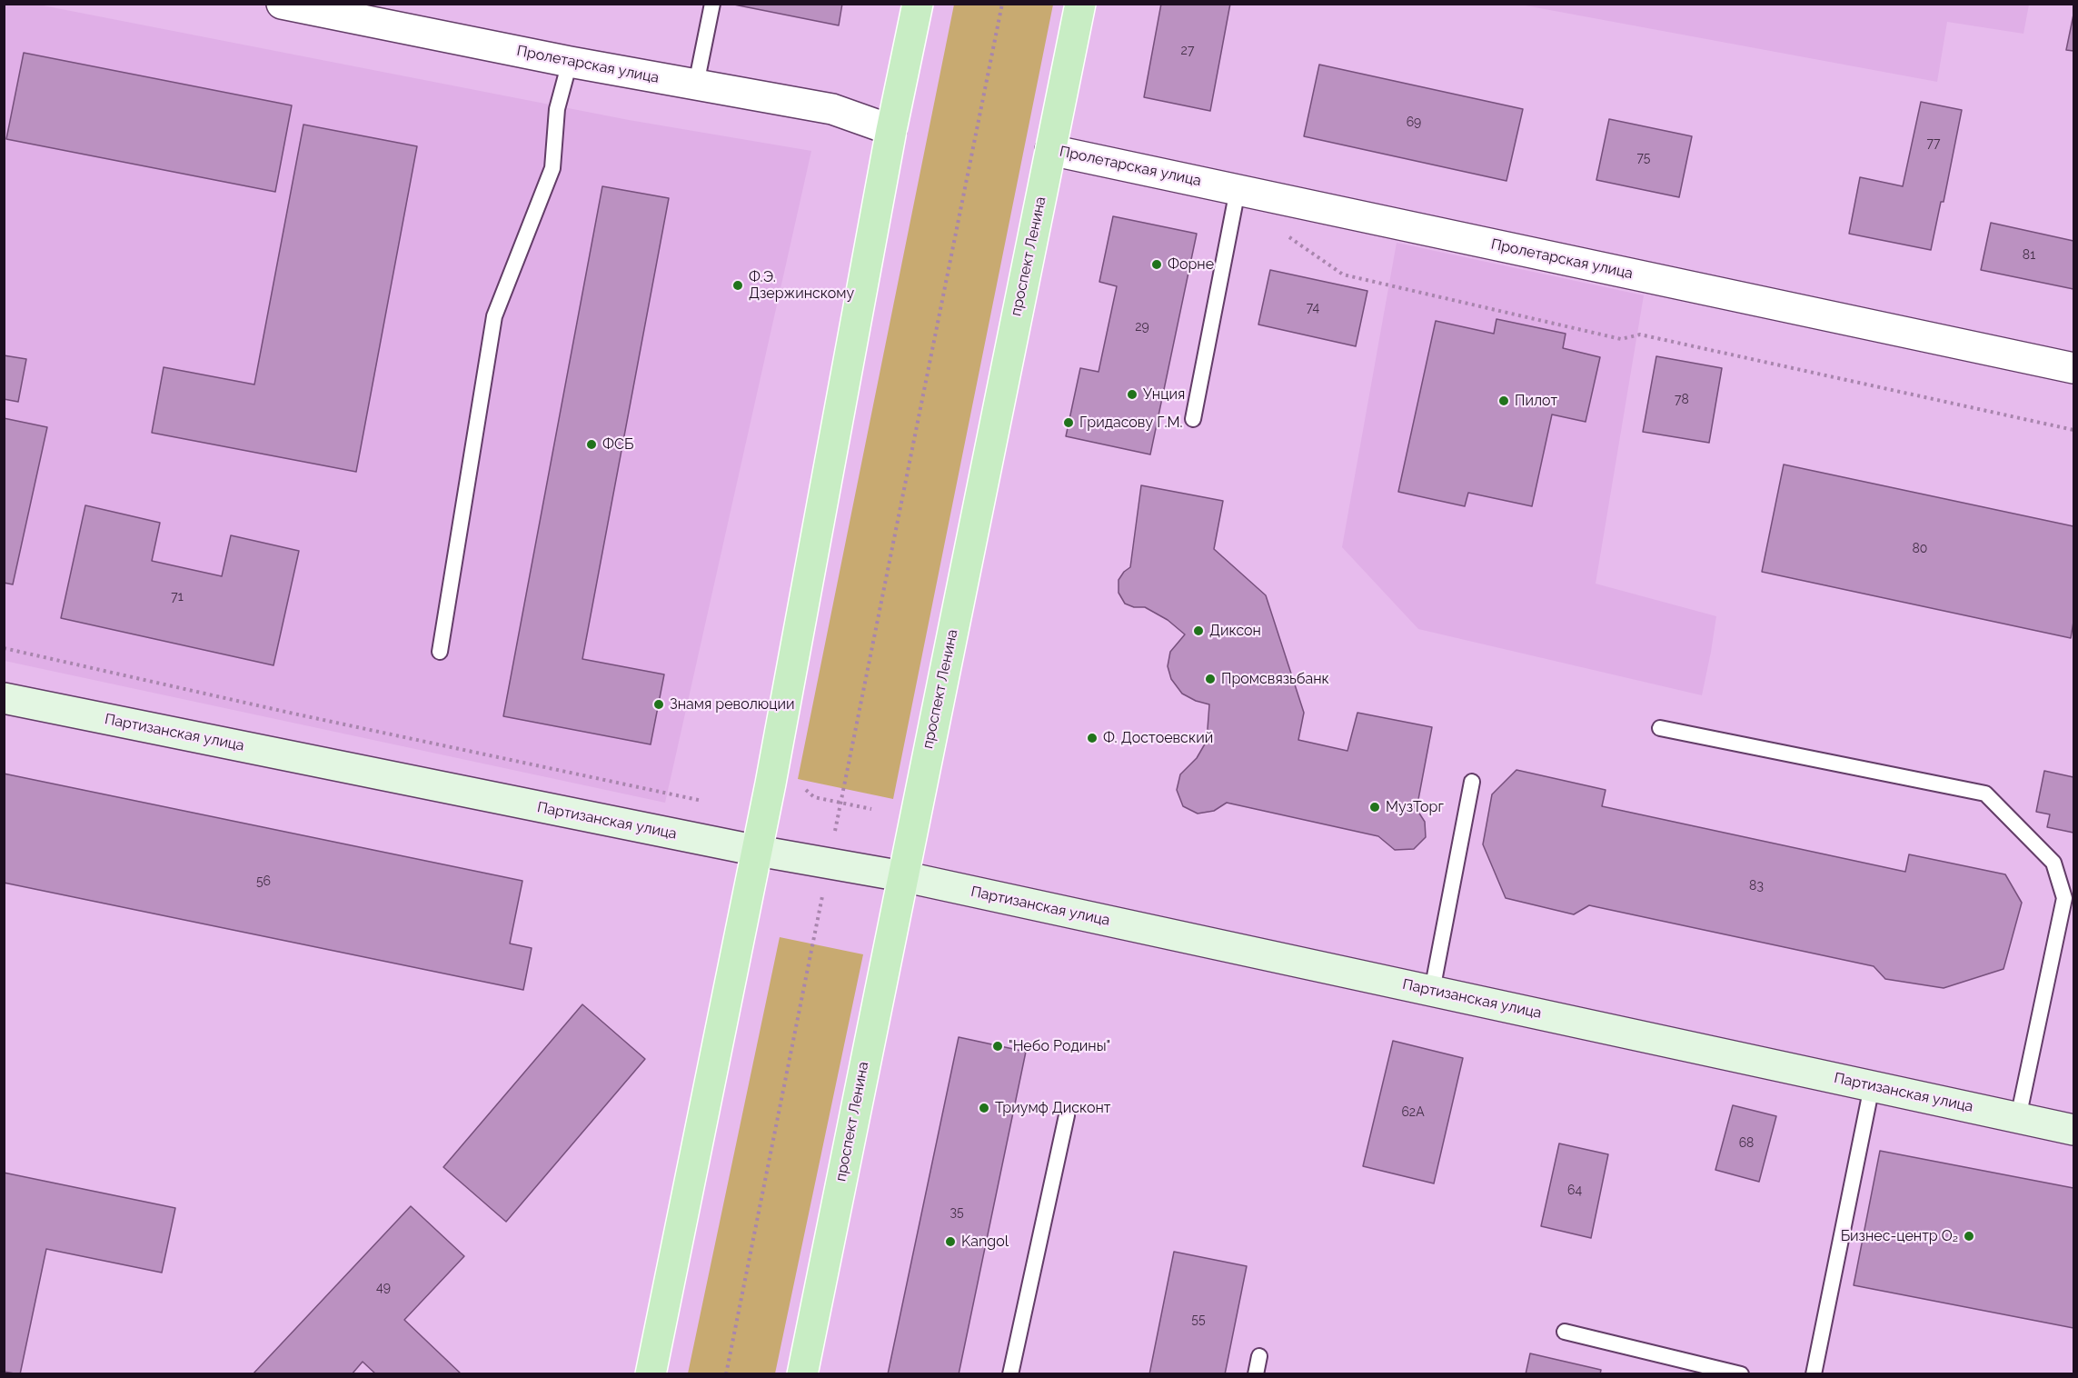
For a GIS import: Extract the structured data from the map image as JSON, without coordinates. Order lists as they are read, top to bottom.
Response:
{
  "streets": {
    "main road": ["проспект Ленина", "Партизанская улица"],
    "street": ["Пролетарская улица"]
  },
  "crossings": [
    ["Пролетарская улица", "проспект Ленина"],
    ["проспект Ленина", "Партизанская улица"]
  ],
  "places": [
    "Форне",
    "Ф.Э. Дзержинскому",
    "Унция",
    "Пилот",
    "Гридасову Г.М.",
    "ФСБ",
    "Диксон",
    "Промсвязьбанк",
    "Знамя революции",
    "Ф. Достоевский",
    "МузТорг",
    "\"Небо Родины\"",
    "Триумф Дисконт",
    "Бизнес-центр O₂",
    "Kangol"
  ],
  "house_numbers": [
    "27",
    "69",
    "77",
    "75",
    "81",
    "74",
    "29",
    "78",
    "80",
    "71",
    "56",
    "83",
    "62А",
    "68",
    "64",
    "35",
    "49",
    "55"
  ]
}
